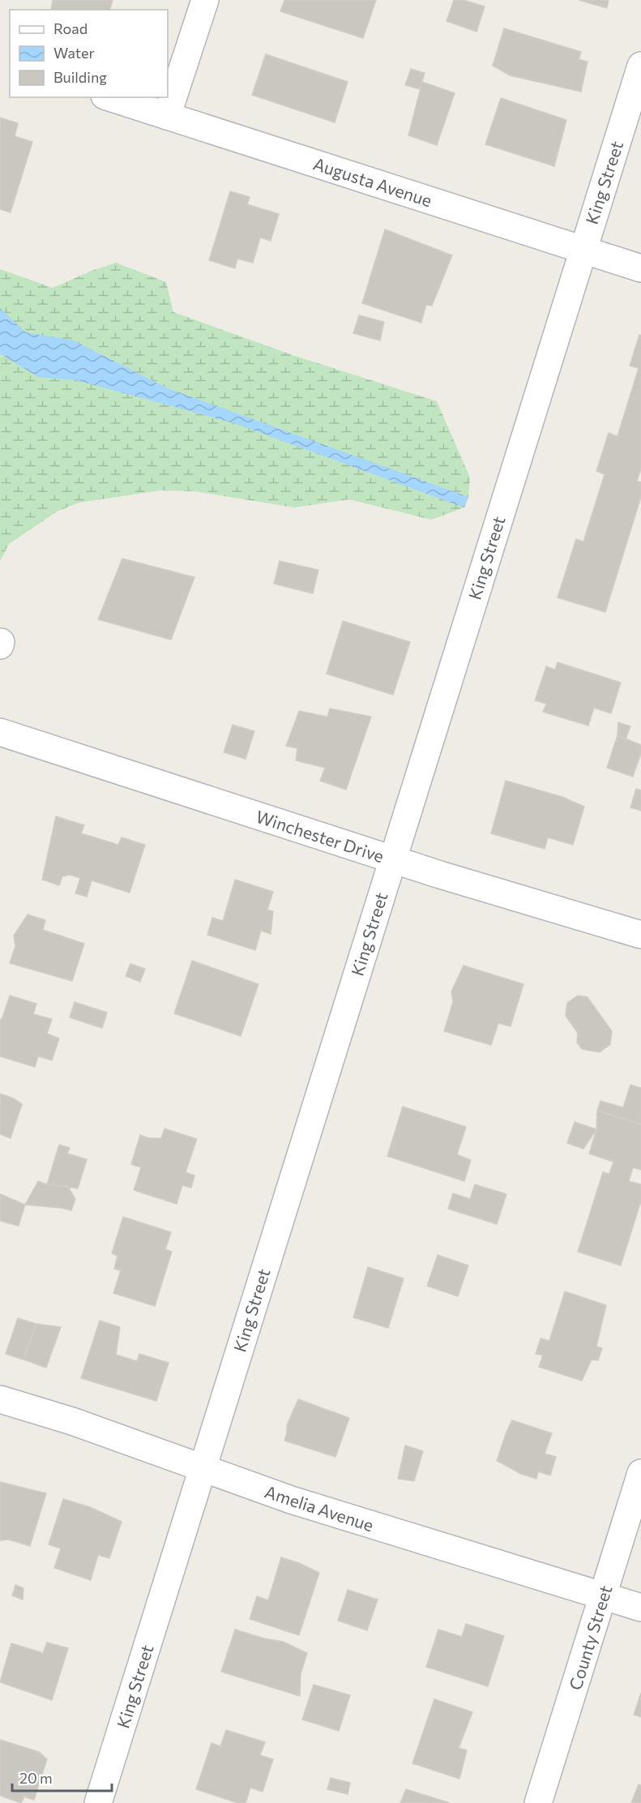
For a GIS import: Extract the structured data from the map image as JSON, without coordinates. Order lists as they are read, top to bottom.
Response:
{
  "streets": {
    "street": [
      "Augusta Avenue",
      "King Street",
      "Winchester Drive",
      "Amelia Avenue",
      "County Street"
    ]
  },
  "crossings": [
    ["Augusta Avenue", "King Street"],
    ["King Street", "Winchester Drive"],
    ["King Street", "Amelia Avenue"],
    ["Amelia Avenue", "County Street"]
  ],
  "legend": ["Road", "Water", "Building"],
  "scale_bar": "20 m"
}
